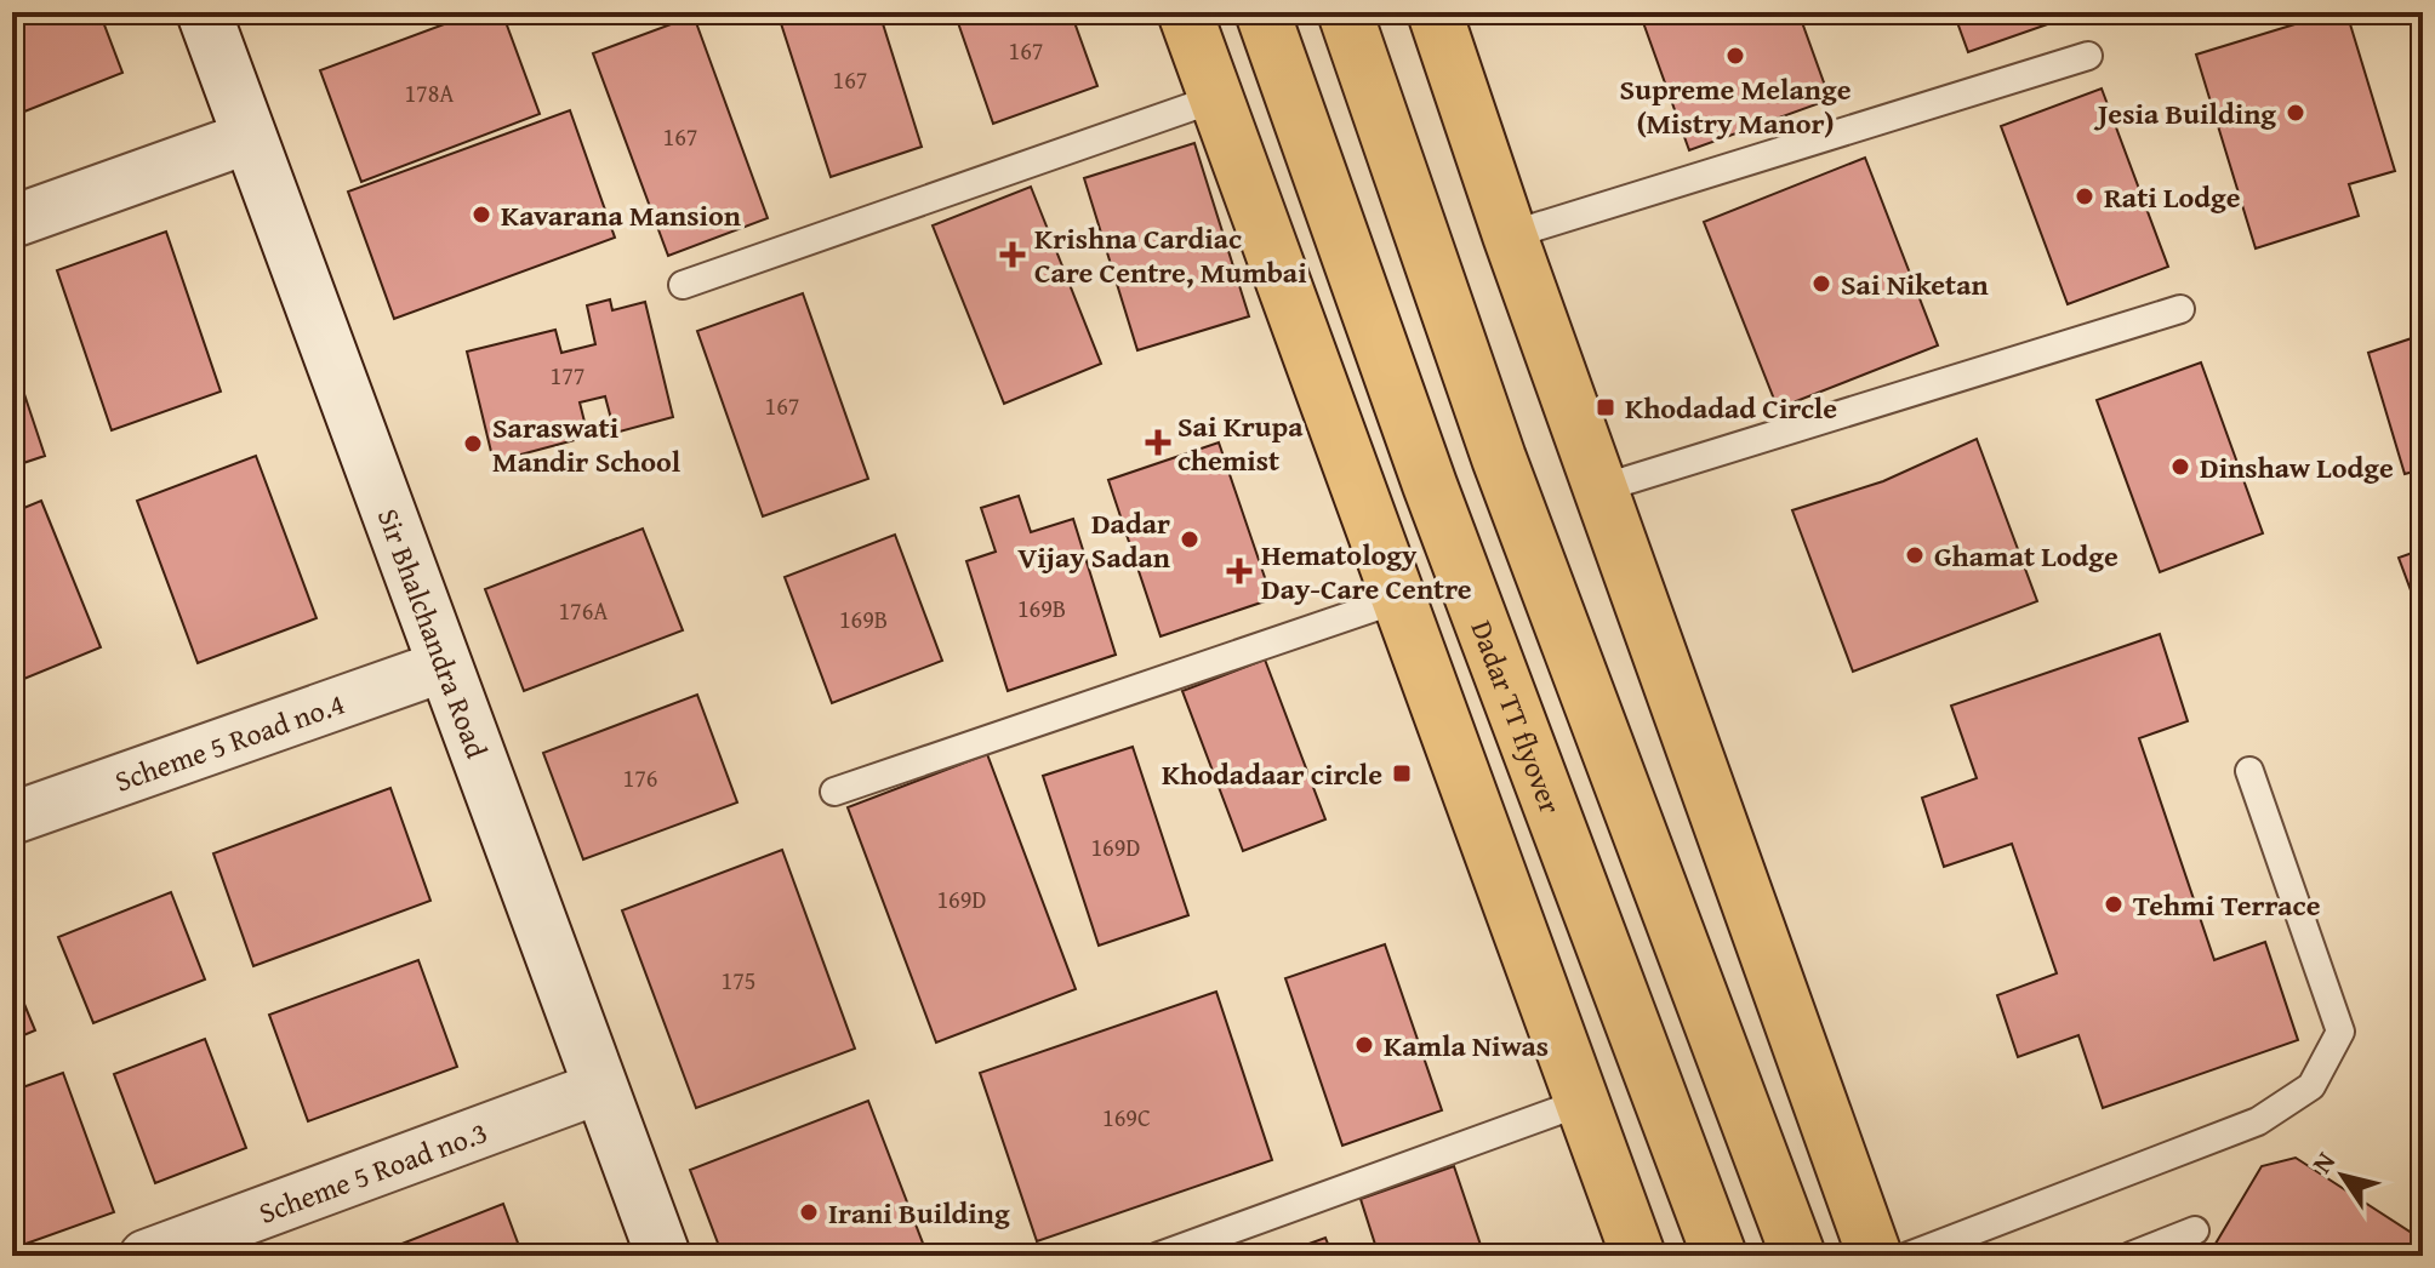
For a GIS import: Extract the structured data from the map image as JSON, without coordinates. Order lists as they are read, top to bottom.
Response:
{
  "streets": {
    "highway": ["Dadar TT flyover"],
    "street": ["Sir Bhalchandra Road", "Scheme 5 Road no.4", "Scheme 5 Road no.3"]
  },
  "crossings": [
    ["Sir Bhalchandra Road", "Scheme 5 Road no.4"],
    ["Sir Bhalchandra Road", "Scheme 5 Road no.3"]
  ],
  "places": {
    "other": [
      "Supreme Melange (Mistry Manor)",
      "Jesia Building",
      "Rati Lodge",
      "Kavarana Mansion",
      "Sai Niketan",
      "Saraswati Mandir School",
      "Dinshaw Lodge",
      "Dadar Vijay Sadan",
      "Ghamat Lodge",
      "Tehmi Terrace",
      "Kamla Niwas",
      "Irani Building"
    ],
    "health": ["Krishna Cardiac Care Centre, Mumbai", "Sai Krupa chemist", "Hematology Day-Care Centre"],
    "transit": ["Khodadad Circle", "Khodadaar circle"]
  },
  "house_numbers": [
    "167",
    "167",
    "178A",
    "167",
    "177",
    "167",
    "169B",
    "176A",
    "169B",
    "176",
    "169D",
    "169D",
    "175",
    "169C"
  ],
  "north": "top left"
}
